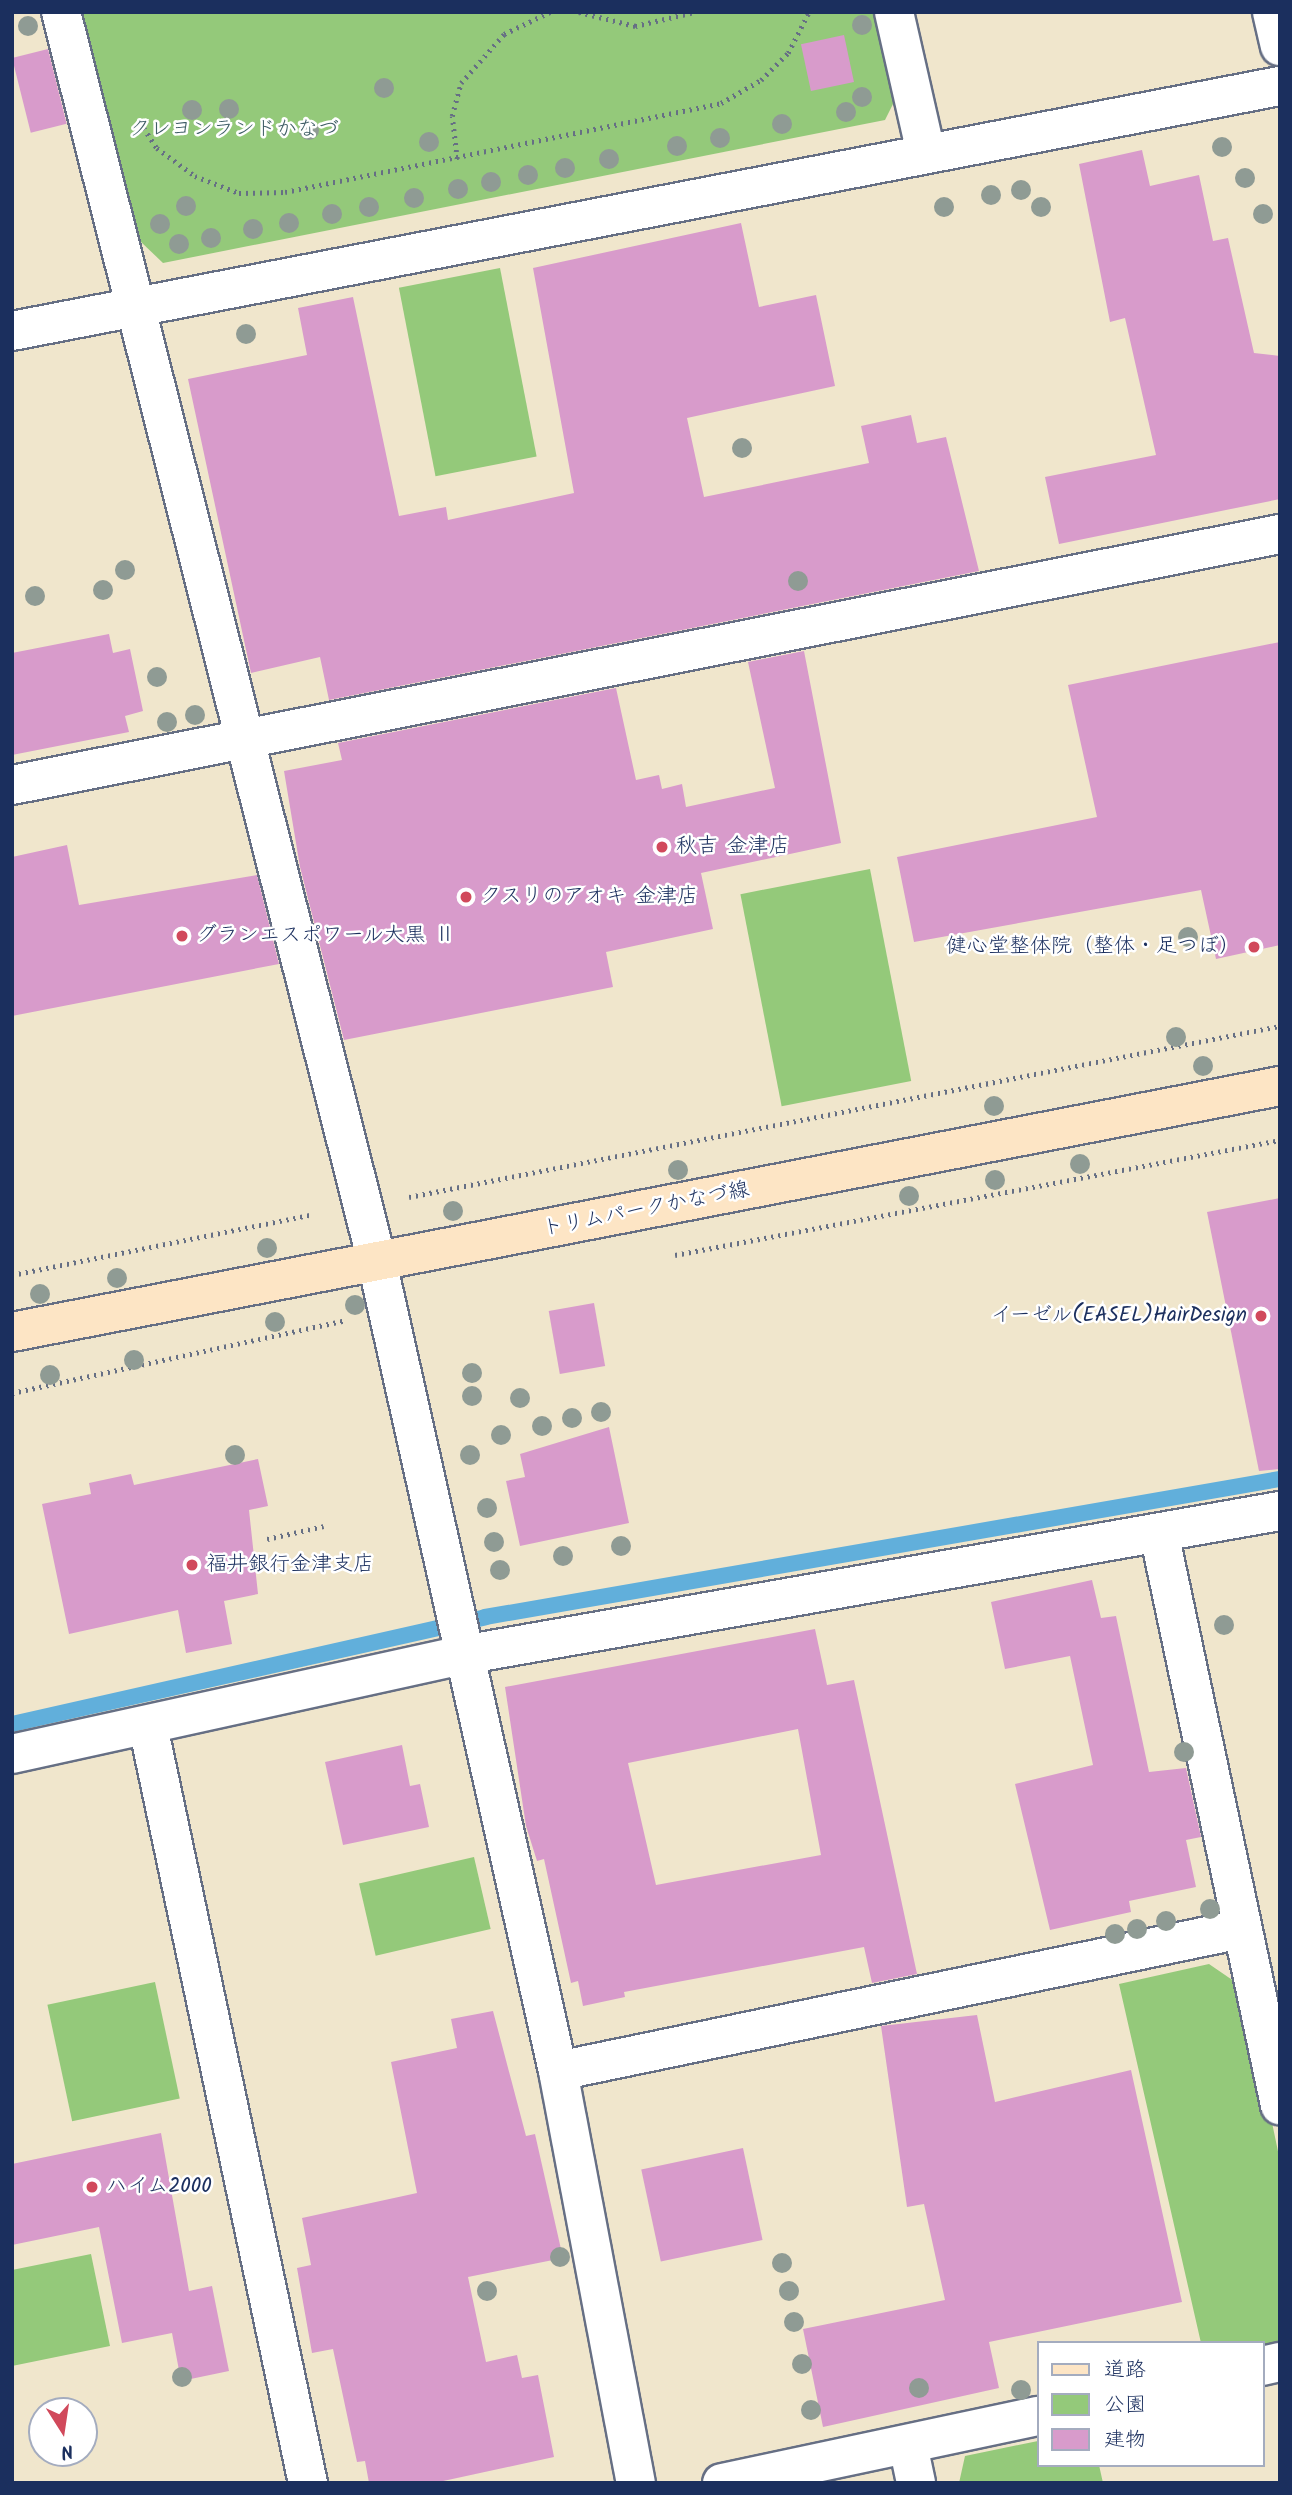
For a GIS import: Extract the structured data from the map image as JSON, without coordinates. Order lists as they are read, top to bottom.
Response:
{
  "streets": {
    "main road": ["トリムパークかなづ線"]
  },
  "parks": ["クレヨンランドかなづ"],
  "places": [
    "秋吉 金津店",
    "クスリのアオキ 金津店",
    "グランエスポワール大黒 Ⅱ",
    "健心堂整体院（整体・足つぼ）",
    "イーゼル(EASEL)HairDesign",
    "福井銀行金津支店",
    "ハイム2000"
  ],
  "legend": ["道路", "公園", "建物"],
  "north": "bottom"
}
